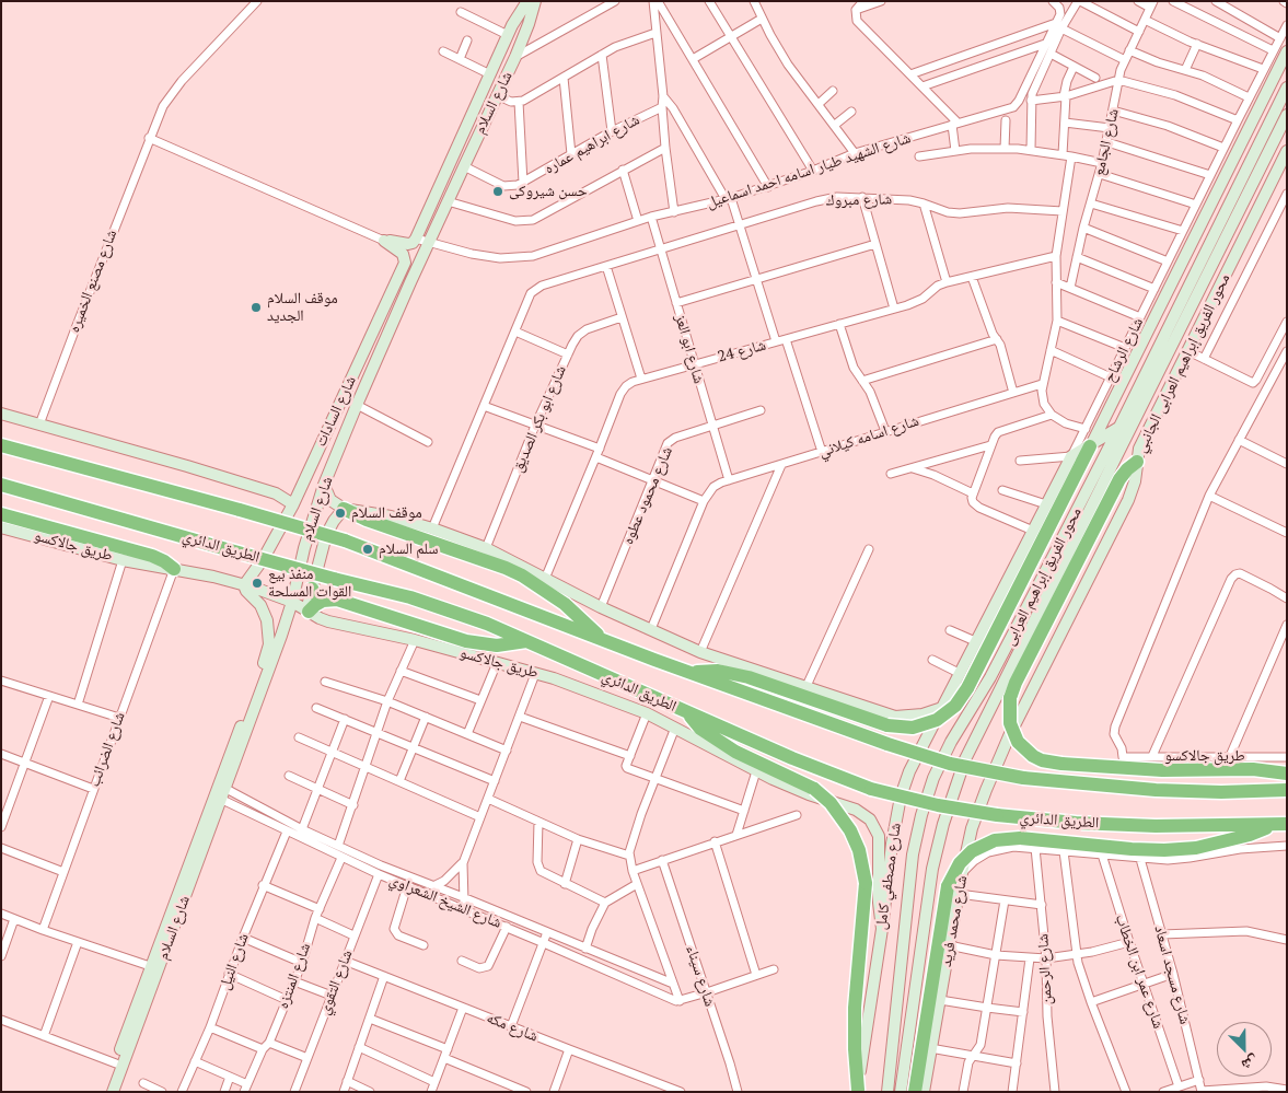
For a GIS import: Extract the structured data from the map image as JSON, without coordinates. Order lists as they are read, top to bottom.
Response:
{
  "streets": {
    "highway": ["الطريق الدائري"],
    "street": [
      "شارع السلام",
      "شارع الجامع",
      "شارع ابراهيم عماره",
      "شارع الشهيد طيار اسامه احمد اسماعيل",
      "شارع مبروك",
      "شارع مصنع الخميره",
      "شارع ابو العز",
      "شارع الرشاح",
      "شارع 24",
      "محور الفريق إبراهيم العرابى الجانبي",
      "شارع السادات",
      "شارع ابو بكر الصديق",
      "شارع اسامه كيلاني",
      "شارع محمود عطوه",
      "طريق جالاكسو",
      "محور الفريق إبراهيم العرابى",
      "شارع الضرائب",
      "شارع مصطفي كامل",
      "شارع الشيخ الشعراوي",
      "شارع محمد فريد",
      "شارع النيل",
      "شارع الرحمن",
      "شارع عمر ابن الخطاب",
      "شارع مسجد اسعاد",
      "شارع المنتزه",
      "شارع سيناء",
      "شارع التقوي",
      "شارع مكه"
    ]
  },
  "crossings": [
    ["شارع السلام", "شارع الشهيد طيار اسامه احمد اسماعيل"],
    ["شارع السلام", "شارع السادات"],
    ["شارع السلام", "طريق جالاكسو"],
    ["شارع السلام", "شارع الشيخ الشعراوي"],
    ["شارع الشهيد طيار اسامه احمد اسماعيل", "شارع ابو العز"],
    ["شارع مبروك", "شارع ابو العز"],
    ["شارع ابو العز", "شارع 24"],
    ["شارع ابو العز", "شارع اسامه كيلاني"],
    ["شارع ابو العز", "شارع محمود عطوه"],
    ["شارع الرشاح", "شارع مصطفي كامل"],
    ["محور الفريق إبراهيم العرابى الجانبي", "شارع محمد فريد"],
    ["شارع السادات", "طريق جالاكسو"],
    ["طريق جالاكسو", "شارع الضرائب"],
    ["طريق جالاكسو", "شارع مصطفي كامل"],
    ["شارع الشيخ الشعراوي", "شارع النيل"],
    ["شارع الشيخ الشعراوي", "شارع المنتزه"],
    ["شارع الشيخ الشعراوي", "شارع التقوي"],
    ["شارع التقوي", "شارع مكه"]
  ],
  "places": [
    "حسن شيروكى",
    "موقف السلام الجديد",
    "موقف السلام",
    "سلم السلام",
    "منفذ بيع القوات المسلحة"
  ],
  "north": "bottom right"
}
